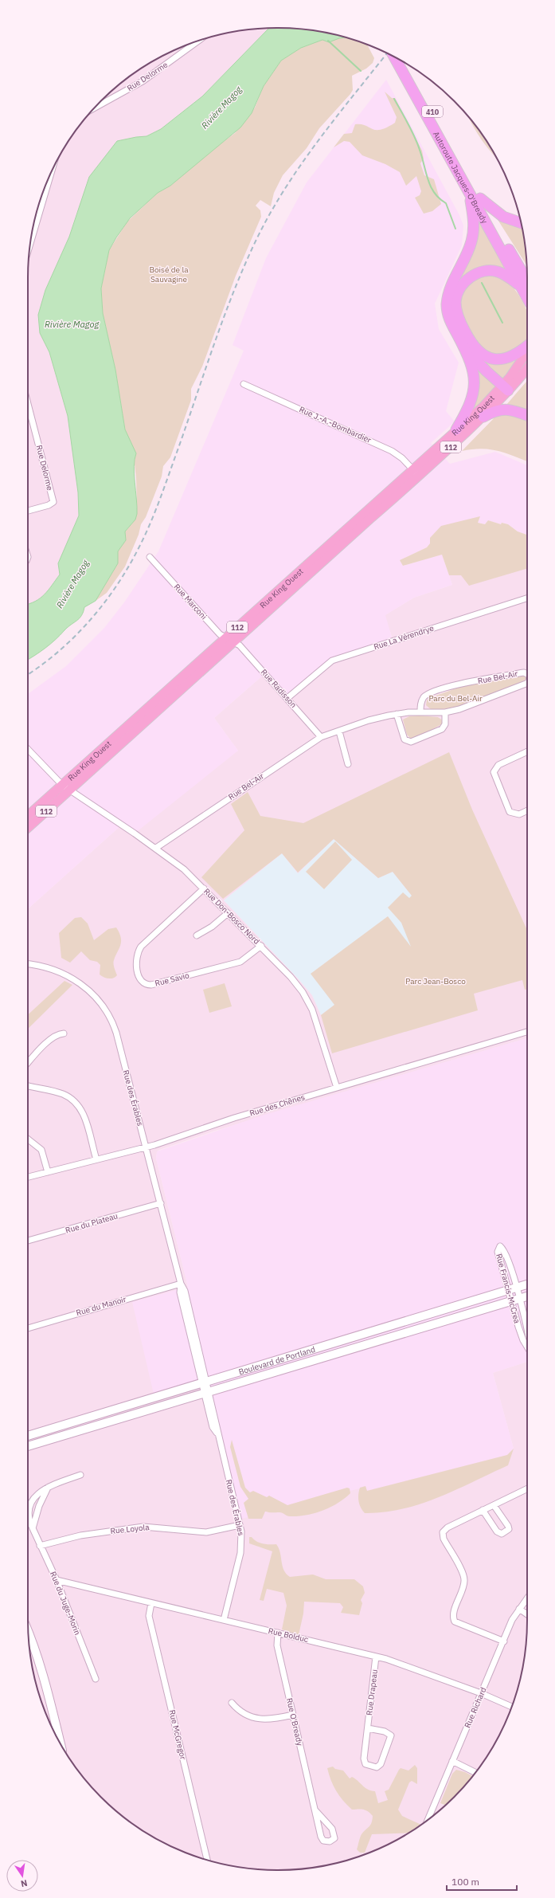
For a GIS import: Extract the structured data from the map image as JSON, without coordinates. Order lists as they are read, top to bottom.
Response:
{
  "streets": {
    "highway": ["410", "Autoroute Jacques-O'Bready"],
    "main road": ["Rue King Ouest", "112", "Boulevard de Portland"],
    "street": [
      "Rue Delorme",
      "Rue J.-A.-Bombardier",
      "Rue Marconi",
      "Rue La Vérendrye",
      "Rue Bel-Air",
      "Rue Radisson",
      "Rue Don-Bosco Nord",
      "Rue Savio",
      "Rue des Érables",
      "Rue des Chênes",
      "Rue du Plateau",
      "Rue Francis-McCrea",
      "Rue du Manoir",
      "Rue Loyola",
      "Rue du Juge-Morin",
      "Rue Bolduc",
      "Rue Drapeau",
      "Rue Richard",
      "Rue O'Bready",
      "Rue McGregor"
    ]
  },
  "crossings": [
    ["Rue King Ouest", "Rue J.-A.-Bombardier"],
    ["Rue King Ouest", "Rue Marconi"],
    ["Rue King Ouest", "Rue Radisson"],
    ["Rue King Ouest", "Rue Don-Bosco Nord"],
    ["Rue Marconi", "Rue Radisson"],
    ["Rue La Vérendrye", "Rue Radisson"],
    ["Rue Bel-Air", "Rue Radisson"],
    ["Rue Bel-Air", "Rue Don-Bosco Nord"],
    ["Rue Don-Bosco Nord", "Rue Savio"],
    ["Rue Don-Bosco Nord", "Rue des Chênes"],
    ["Rue des Érables", "Rue des Chênes"],
    ["Rue des Érables", "Rue du Plateau"],
    ["Rue des Érables", "Rue du Manoir"],
    ["Rue des Érables", "Boulevard de Portland"],
    ["Rue des Érables", "Rue Loyola"],
    ["Rue des Érables", "Rue Bolduc"],
    ["Rue Francis-McCrea", "Boulevard de Portland"],
    ["Rue Loyola", "Rue du Juge-Morin"],
    ["Rue du Juge-Morin", "Rue Bolduc"],
    ["Rue Bolduc", "Rue Drapeau"],
    ["Rue Bolduc", "Rue Richard"],
    ["Rue Bolduc", "Rue O'Bready"],
    ["Rue Bolduc", "Rue McGregor"]
  ],
  "water": ["Rivière Magog"],
  "parks": ["Boisé de la Sauvagine", "Parc du Bel-Air", "Parc Jean-Bosco"],
  "scale_bar": "100 m",
  "north": "bottom"
}
